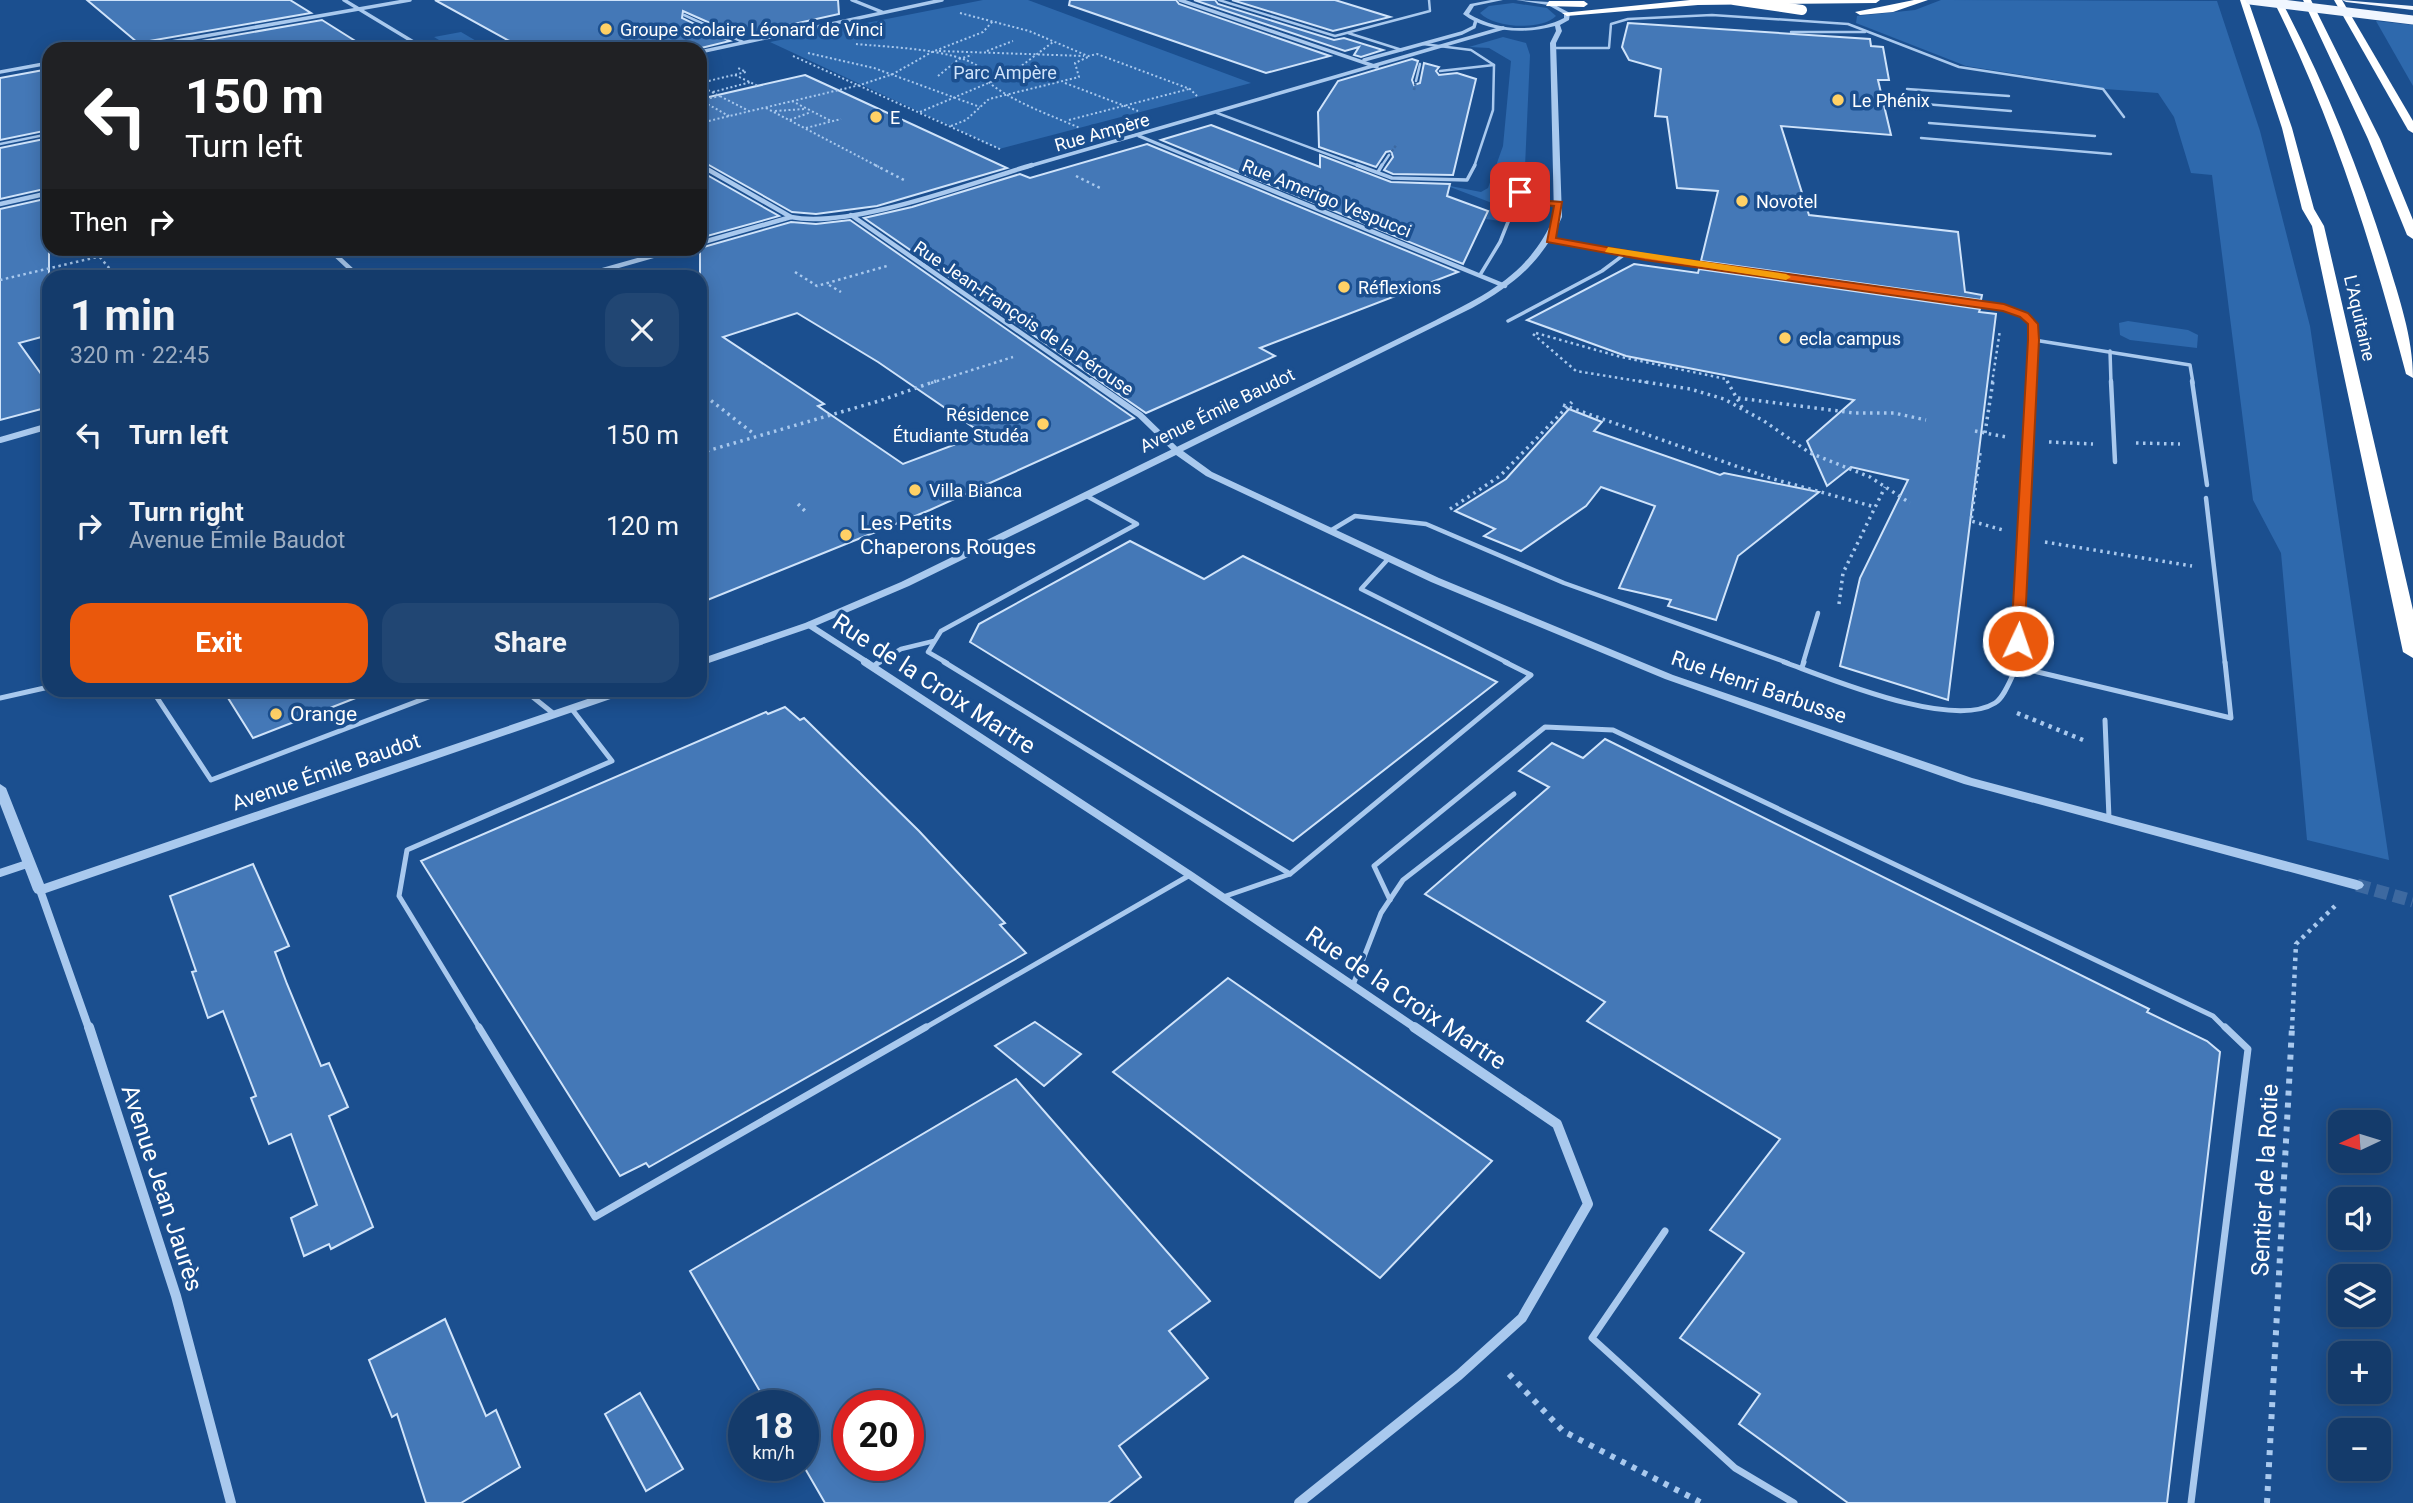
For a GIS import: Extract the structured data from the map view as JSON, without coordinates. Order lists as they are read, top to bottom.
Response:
{
  "streets": {
    "highway": ["L'Aquitaine"],
    "street": [
      "Rue Ampère",
      "Rue Amerigo Vespucci",
      "Rue Jean-François de la Pérouse",
      "Avenue Émile Baudot",
      "Rue de la Croix Martre",
      "Rue Henri Barbusse",
      "Avenue Jean Jaurès"
    ],
    "path": ["Sentier de la Rotie"]
  },
  "crossings": [
    ["Rue Ampère", "Rue Amerigo Vespucci"],
    ["Rue Ampère", "Rue Jean-François de la Pérouse"],
    ["Rue Amerigo Vespucci", "Avenue Émile Baudot"],
    ["Rue Jean-François de la Pérouse", "Avenue Émile Baudot"],
    ["Rue Jean-François de la Pérouse", "Rue Henri Barbusse"],
    ["Avenue Émile Baudot", "Rue de la Croix Martre"],
    ["Avenue Émile Baudot", "Rue Henri Barbusse"],
    ["Avenue Émile Baudot", "Avenue Jean Jaurès"],
    ["Rue Henri Barbusse", "Sentier de la Rotie"]
  ],
  "parks": ["Parc Ampère"],
  "places": [
    "Groupe scolaire Léonard de Vinci",
    "Le Phénix",
    "E",
    "Novotel",
    "Réflexions",
    "ecla campus",
    "Résidence Étudiante Studéa",
    "Villa Bianca",
    "Les Petits Chaperons Rouges",
    "Orange"
  ],
  "north": "left",
  "page": {
    "turn": ["150 m", "Turn left"],
    "then": "Then",
    "heading": ["1 min", "320 m · 22:45"],
    "list": [
      {
        "name": "Turn left",
        "value": "150 m"
      },
      {
        "name": "Turn right",
        "note": "Avenue Émile Baudot",
        "value": "120 m"
      }
    ],
    "buttons": ["Exit", "Share"],
    "map_buttons": ["+", "−"],
    "speed": "18 km/h",
    "limit": "20"
  }
}
